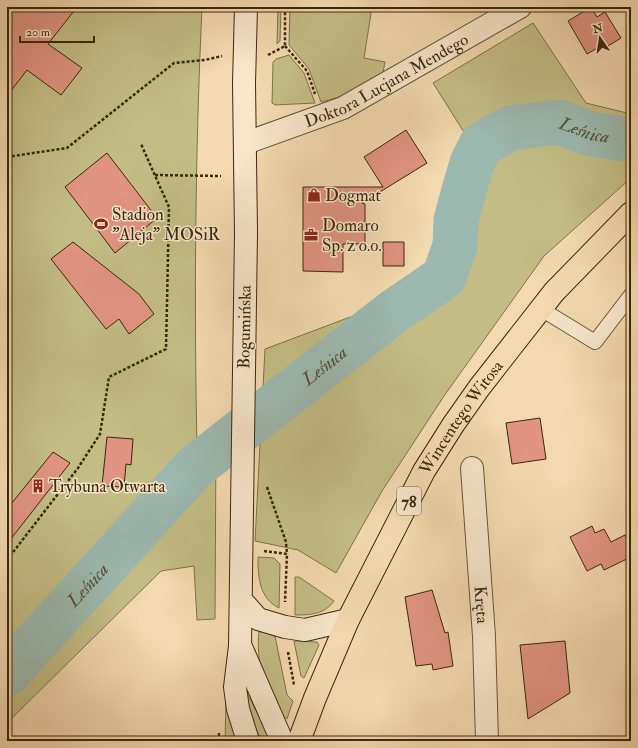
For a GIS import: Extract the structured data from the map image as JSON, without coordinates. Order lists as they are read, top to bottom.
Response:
{
  "streets": {
    "main road": ["Wincentego Witosa", "78"],
    "street": ["Doktora Lucjana Mendego", "Bogumińska", "Kręta"]
  },
  "crossings": [
    ["Doktora Lucjana Mendego", "Bogumińska"]
  ],
  "water": ["Leśnica"],
  "places": {
    "shop": ["Dogmat"],
    "sports": ["Stadion \"Aleja\" MOSiR"],
    "office": ["Domaro Sp. z o.o."],
    "building": ["Trybuna Otwarta"]
  },
  "scale_bar": "20 m",
  "north": "top"
}
